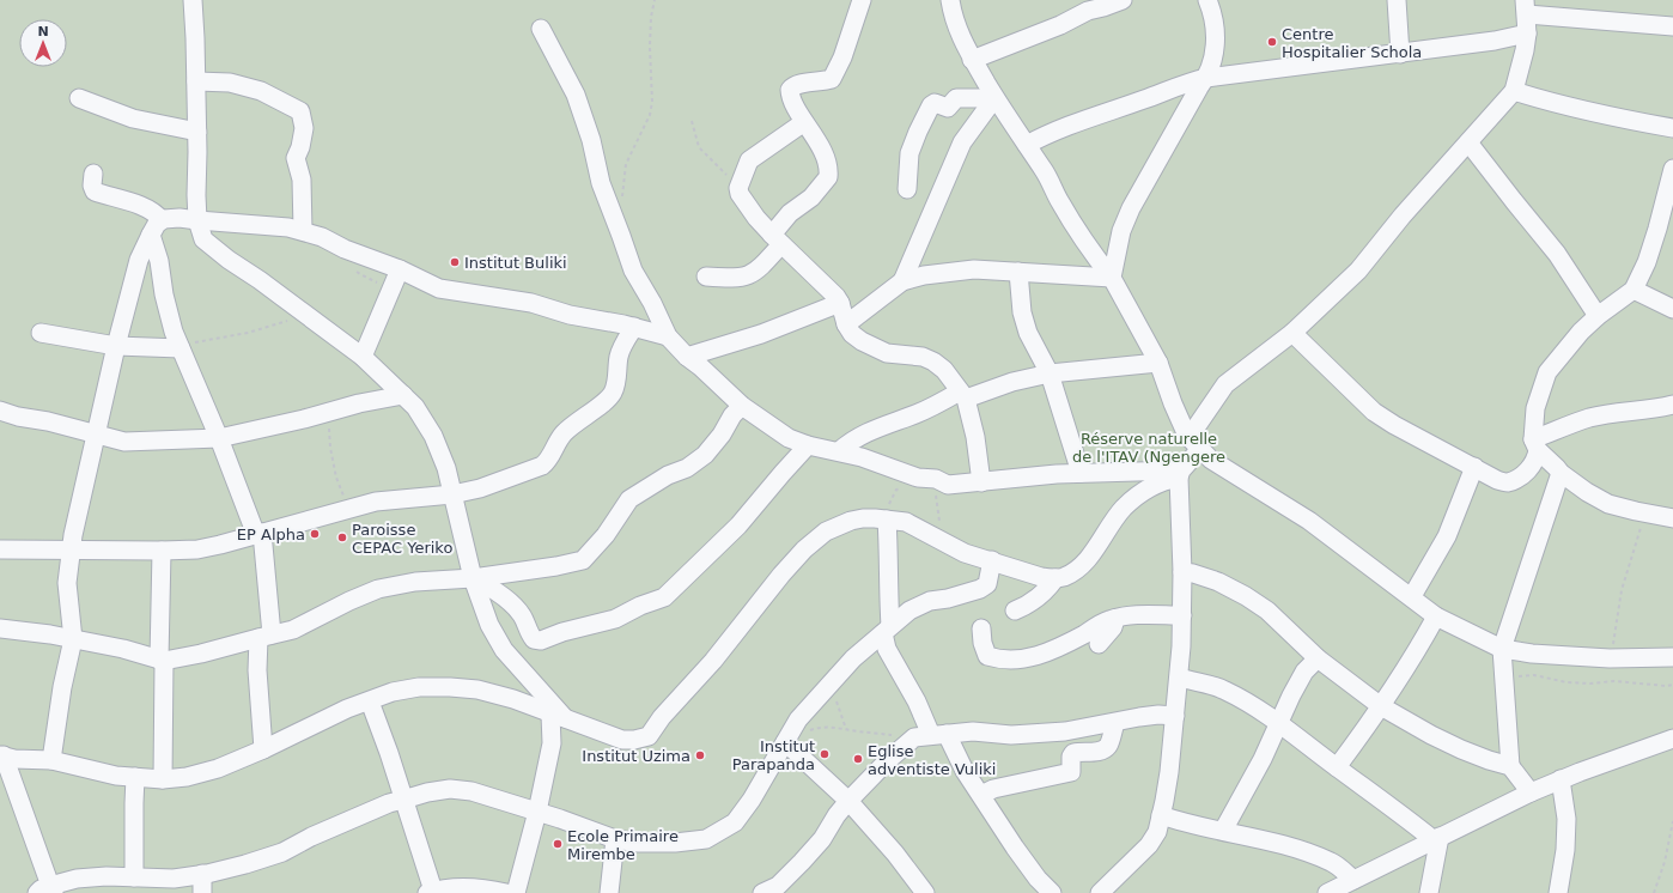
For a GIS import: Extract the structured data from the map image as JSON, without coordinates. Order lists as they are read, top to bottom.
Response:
{
  "parks": ["Réserve naturelle de l'ITAV (Ngengere"],
  "places": [
    "Centre Hospitalier Schola",
    "Institut Buliki",
    "EP Alpha",
    "Paroisse CEPAC Yeriko",
    "Institut Parapanda",
    "Institut Uzima",
    "Eglise adventiste Vuliki",
    "Ecole Primaire Mirembe"
  ],
  "north": "top"
}
